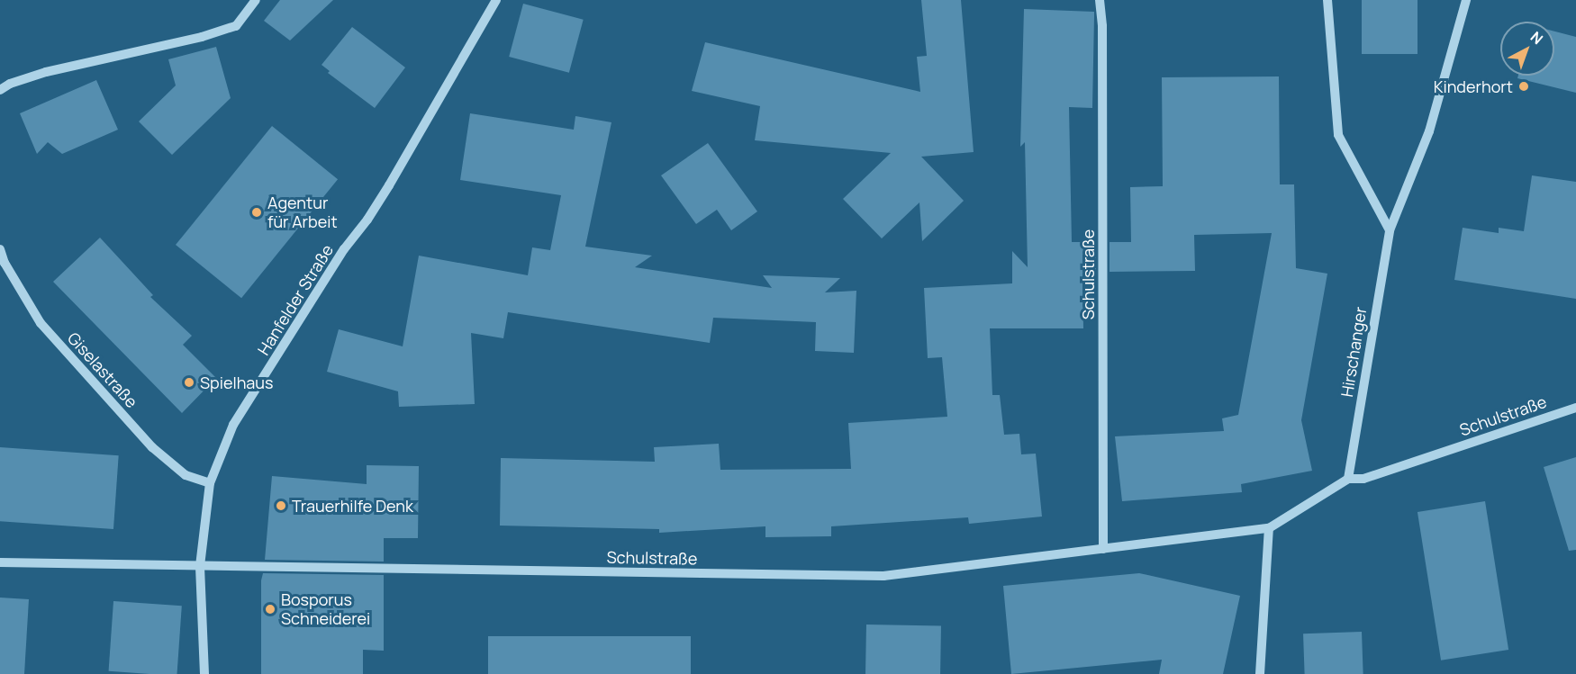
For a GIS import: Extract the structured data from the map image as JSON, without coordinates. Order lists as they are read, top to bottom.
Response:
{
  "streets": {
    "street": [
      "Schulstraße",
      "Hanfelder Straße",
      "Hirschanger",
      "Giselastraße"
    ]
  },
  "crossings": [
    ["Schulstraße", "Hanfelder Straße"],
    ["Schulstraße", "Hirschanger"],
    ["Hanfelder Straße", "Giselastraße"]
  ],
  "places": [
    "Kinderhort",
    "Agentur für Arbeit",
    "Spielhaus",
    "Trauerhilfe Denk",
    "Bosporus Schneiderei"
  ],
  "north": "top right"
}
